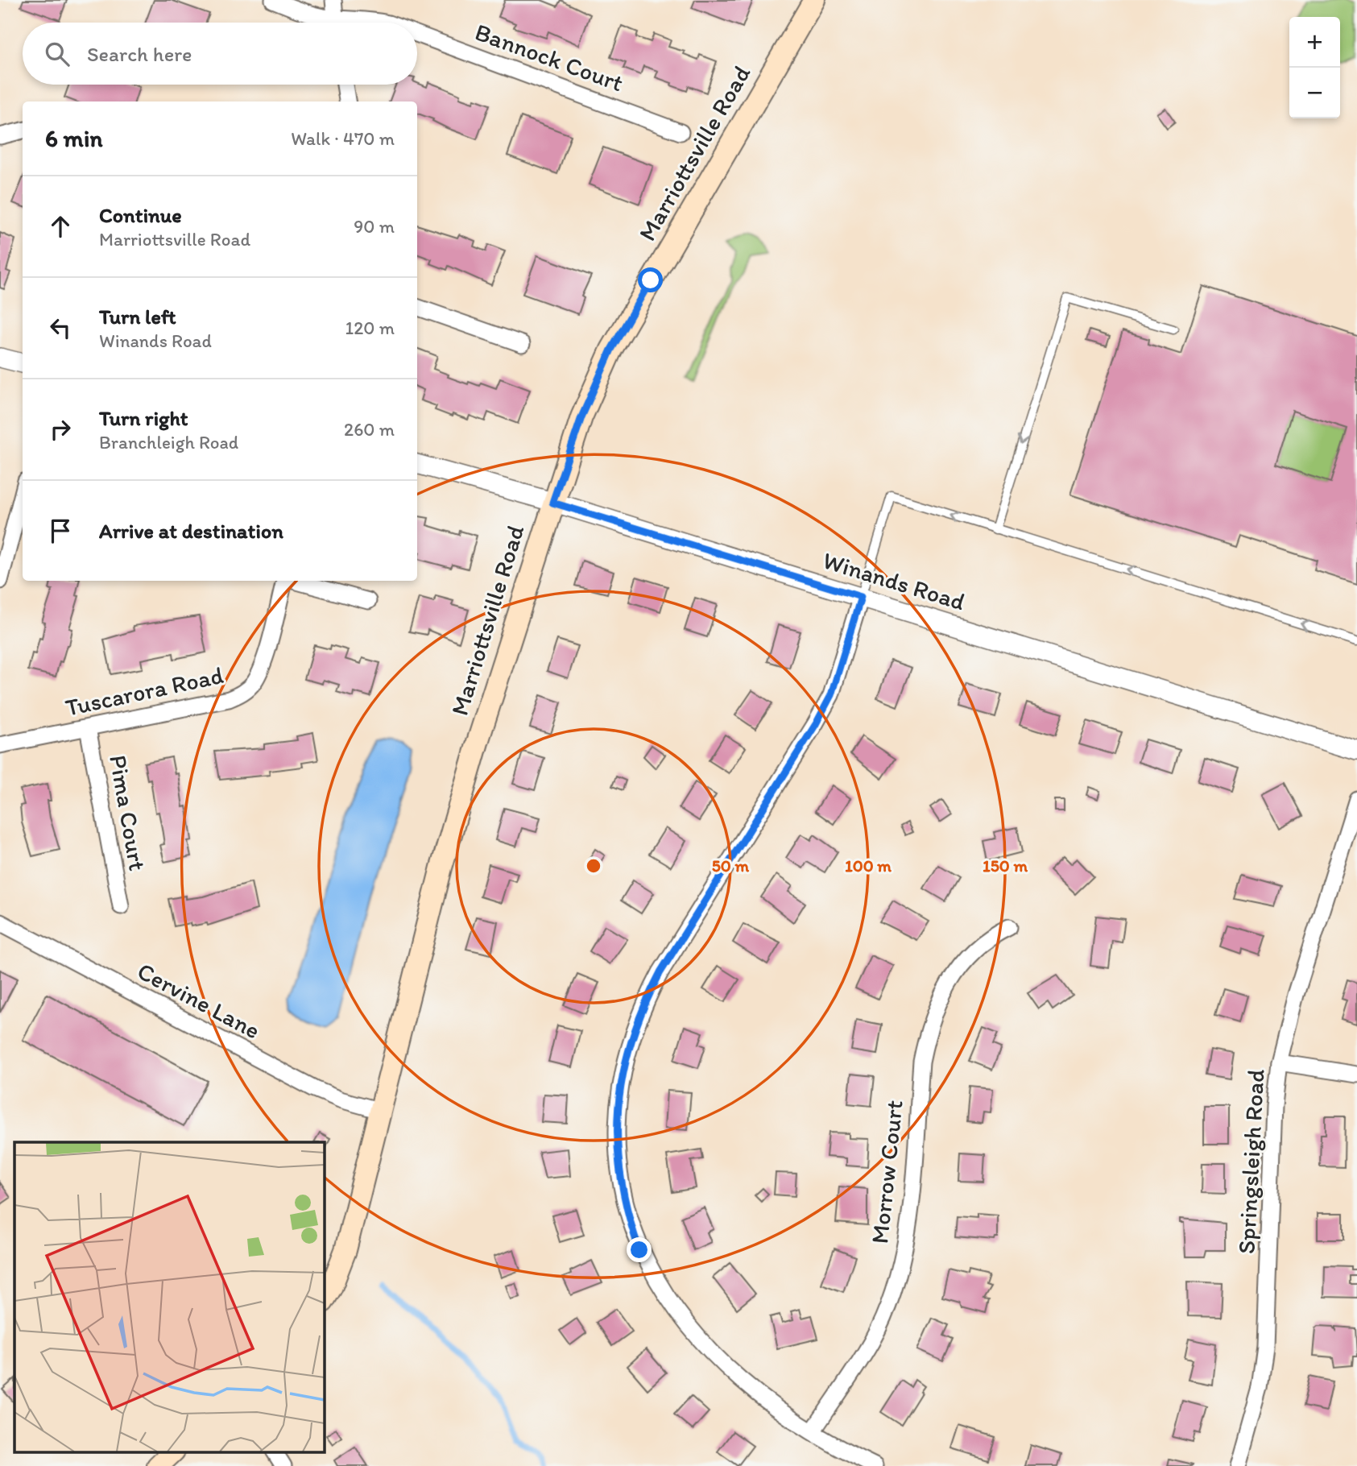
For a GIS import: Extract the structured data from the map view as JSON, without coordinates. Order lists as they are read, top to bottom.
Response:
{
  "streets": {
    "main road": ["Marriottsville Road"],
    "street": [
      "Bannock Court",
      "Winands Road",
      "Tuscarora Road",
      "Pima Court",
      "Cervine Lane",
      "Springsleigh Road",
      "Morrow Court"
    ]
  },
  "crossings": [
    ["Marriottsville Road", "Winands Road"],
    ["Marriottsville Road", "Cervine Lane"],
    ["Tuscarora Road", "Pima Court"]
  ],
  "page": {
    "map_buttons": ["+", "−"],
    "search": "Search here",
    "heading": ["6 min", "Walk · 470 m"],
    "list": [
      ["Continue", "Marriottsville Road", "90 m"],
      ["Turn left", "Winands Road", "120 m"],
      ["Turn right", "Branchleigh Road", "260 m"],
      "Arrive at destination"
    ]
  },
  "rings": ["50 m", "100 m", "150 m"]
}
